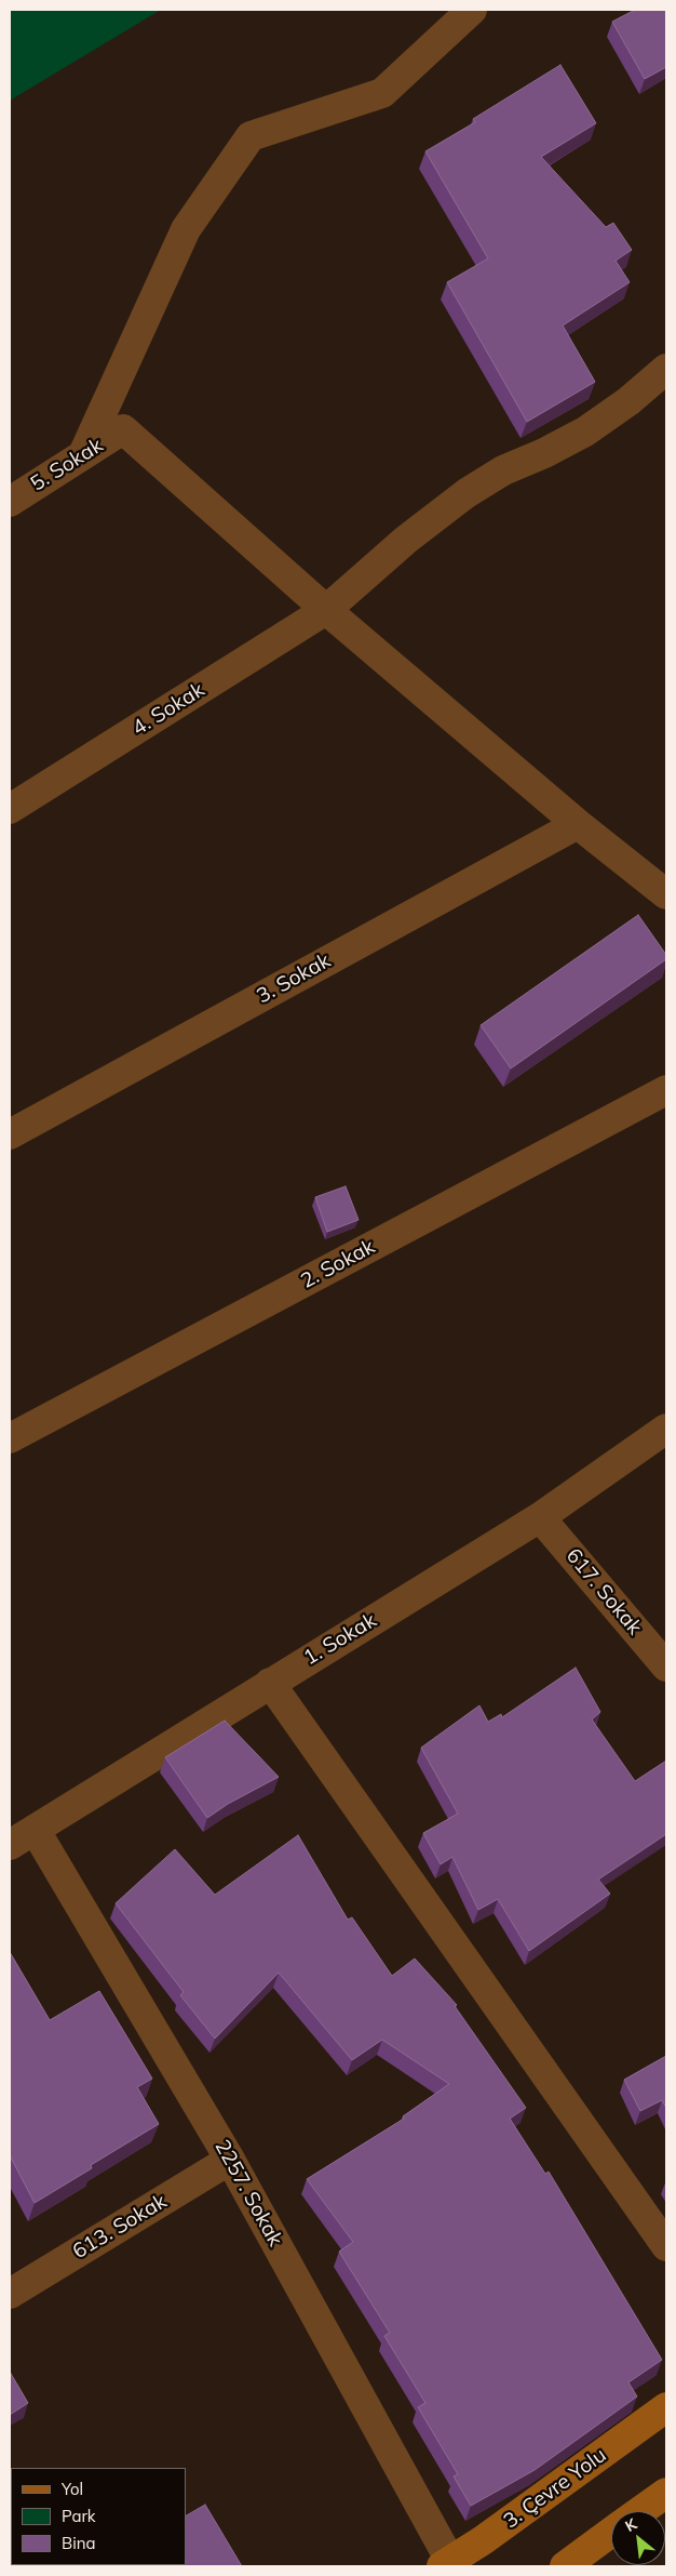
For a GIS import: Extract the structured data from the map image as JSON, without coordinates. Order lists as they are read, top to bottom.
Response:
{
  "streets": {
    "main road": ["3. Çevre Yolu"],
    "street": [
      "5. Sokak",
      "4. Sokak",
      "3. Sokak",
      "2. Sokak",
      "617. Sokak",
      "1. Sokak",
      "2257. Sokak",
      "613. Sokak"
    ]
  },
  "crossings": [
    ["5. Sokak", "4. Sokak"],
    ["617. Sokak", "1. Sokak"],
    ["1. Sokak", "2257. Sokak"],
    ["2257. Sokak", "613. Sokak"],
    ["2257. Sokak", "3. Çevre Yolu"]
  ],
  "legend": ["Yol", "Park", "Bina"],
  "north": "top left"
}
